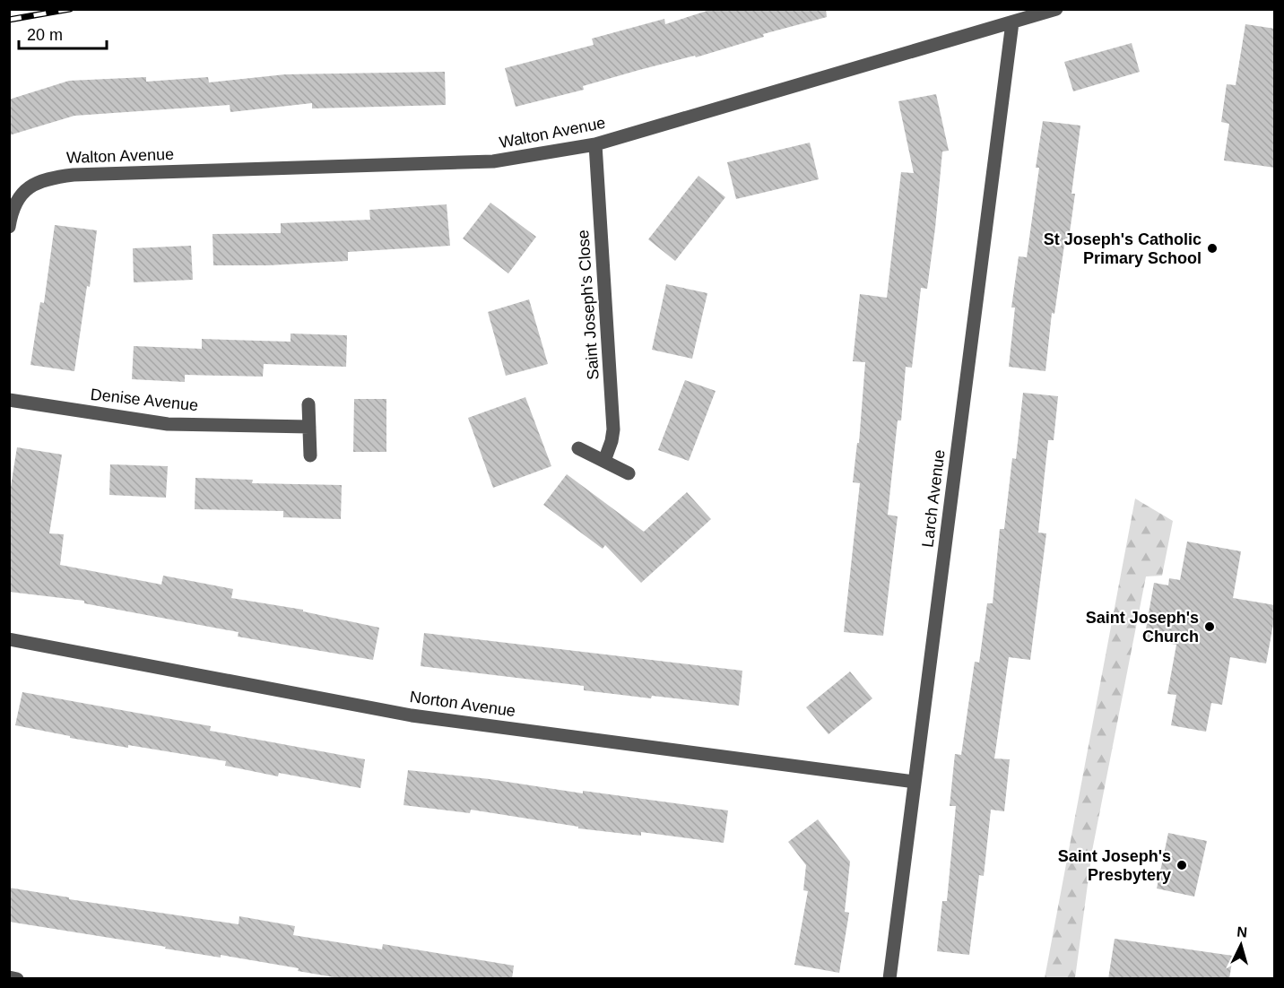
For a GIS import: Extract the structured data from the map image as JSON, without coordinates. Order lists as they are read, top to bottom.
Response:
{
  "streets": {
    "street": [
      "Walton Avenue",
      "Saint Joseph's Close",
      "Denise Avenue",
      "Larch Avenue",
      "Norton Avenue"
    ]
  },
  "crossings": [
    ["Walton Avenue", "Saint Joseph's Close"],
    ["Walton Avenue", "Larch Avenue"],
    ["Larch Avenue", "Norton Avenue"]
  ],
  "places": ["St Joseph's Catholic Primary School", "Saint Joseph's Church", "Saint Joseph's Presbytery"],
  "scale_bar": "20 m",
  "north": "top"
}
